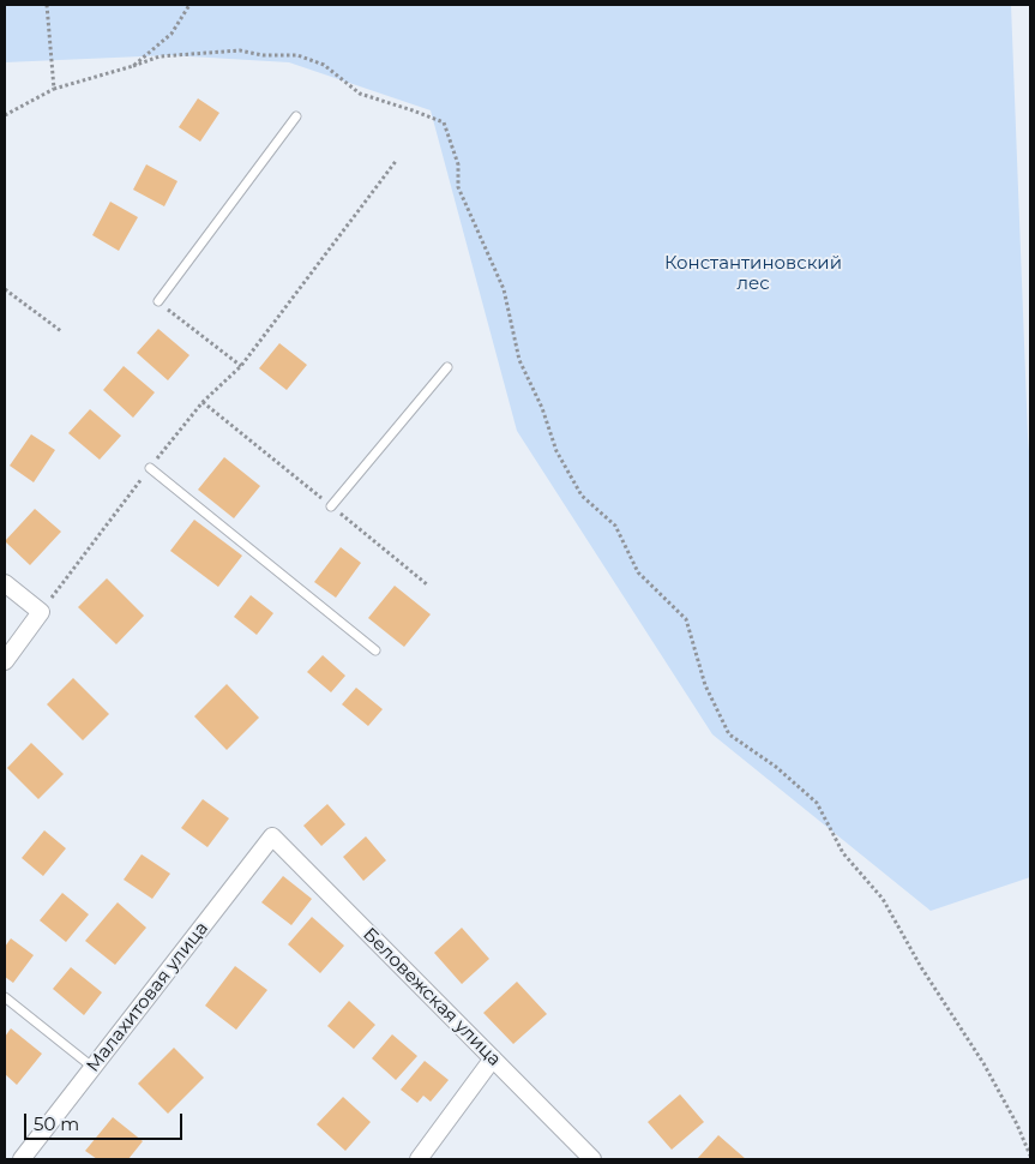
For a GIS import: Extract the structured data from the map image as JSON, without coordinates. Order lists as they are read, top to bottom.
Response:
{
  "streets": {
    "street": ["Малахитовая улица", "Беловежская улица"]
  },
  "crossings": [
    ["Малахитовая улица", "Беловежская улица"]
  ],
  "parks": ["Константиновский лес"],
  "scale_bar": "50 m"
}
